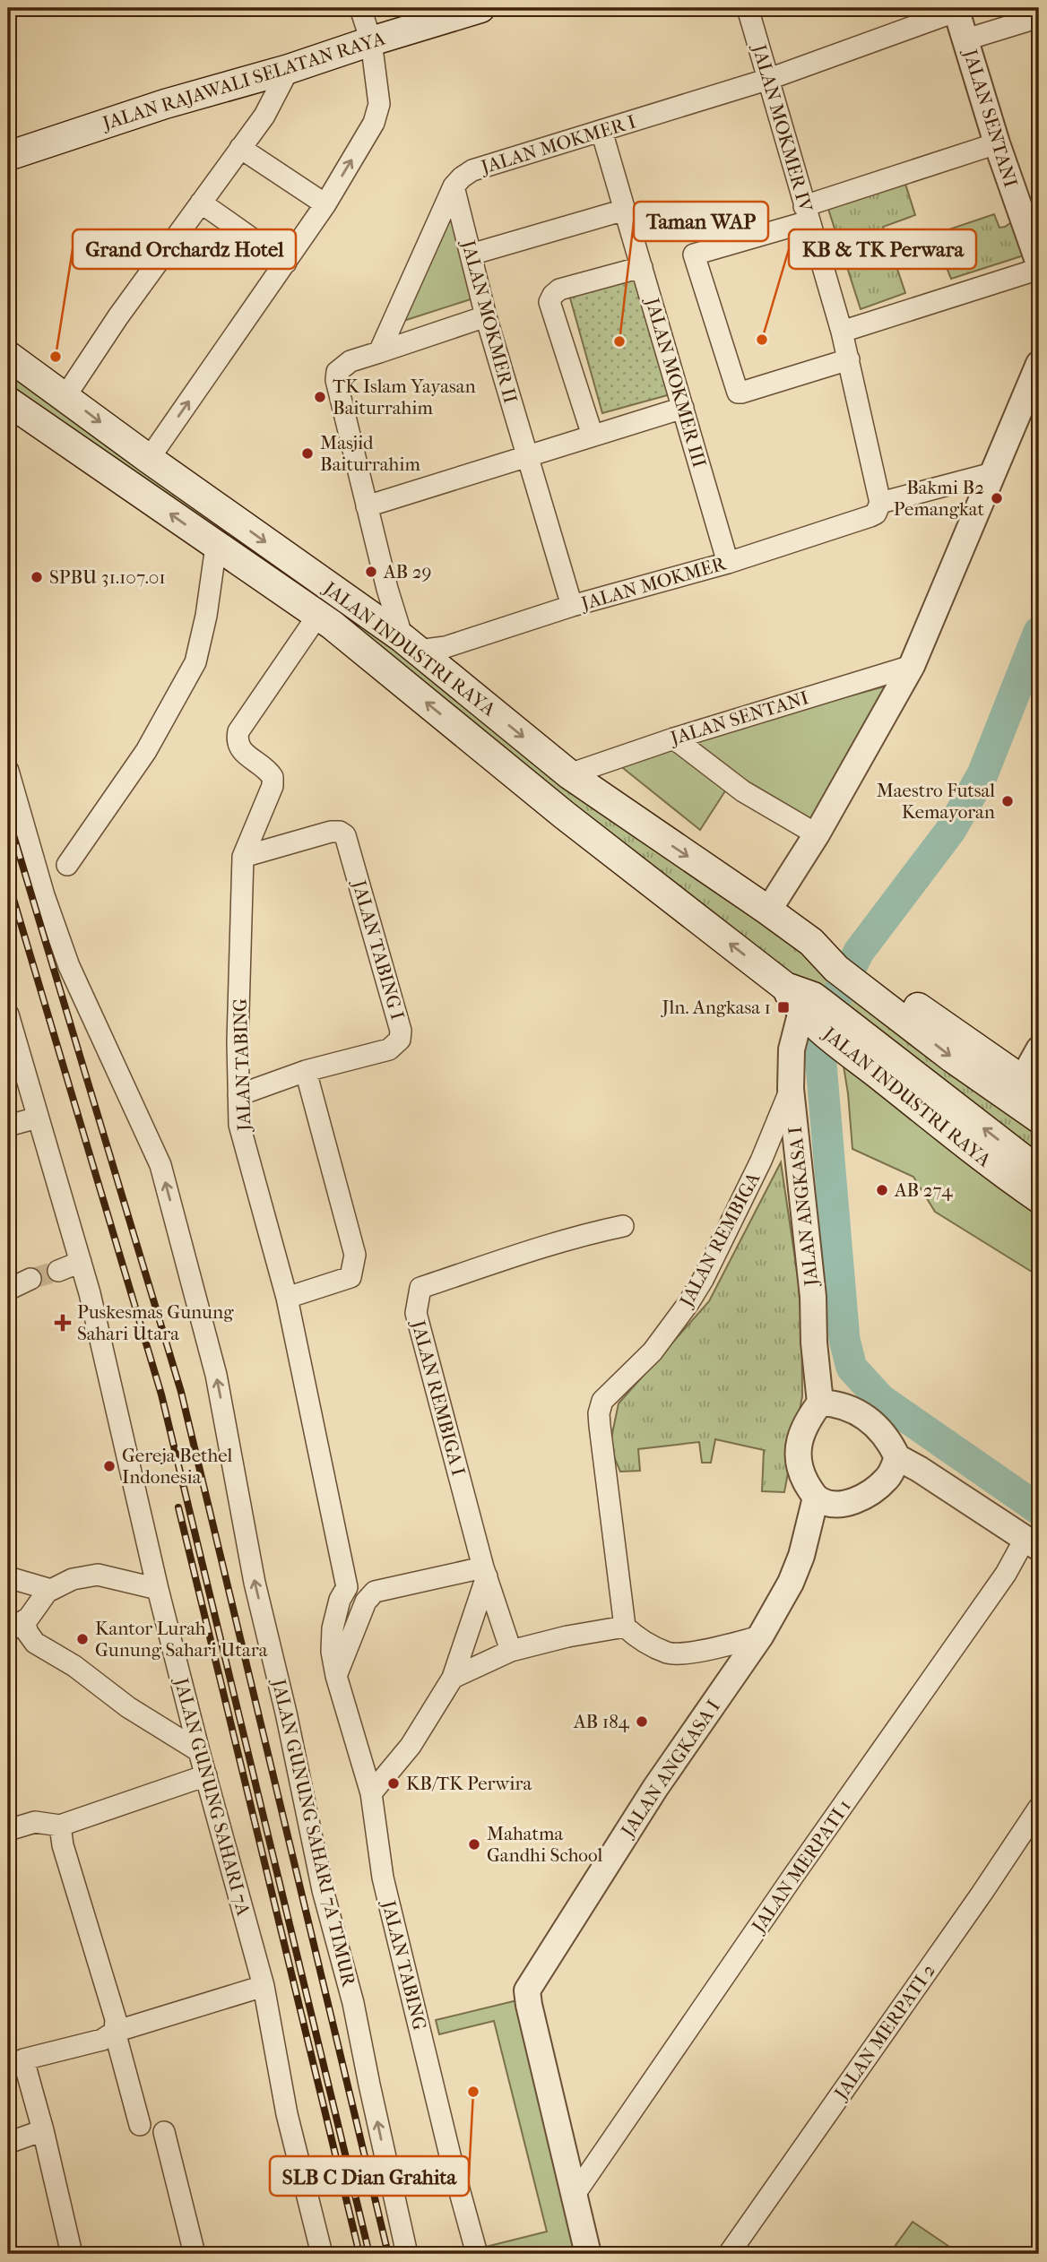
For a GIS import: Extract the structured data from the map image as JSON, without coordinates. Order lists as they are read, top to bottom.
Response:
{
  "streets": {
    "main road": ["JALAN RAJAWALI SELATAN RAYA", "JALAN INDUSTRI RAYA"],
    "street": [
      "JALAN SENTANI",
      "JALAN MOKMER IV",
      "JALAN MOKMER I",
      "JALAN MOKMER II",
      "JALAN MOKMER III",
      "JALAN MOKMER",
      "JALAN TABING I",
      "JALAN TABING",
      "JALAN ANGKASA I",
      "JALAN REMBIGA",
      "JALAN REMBIGA I",
      "JALAN GUNUNG SAHARI 7A",
      "JALAN GUNUNG SAHARI 7A TIMUR",
      "JALAN MERPATI 1",
      "JALAN MERPATI 2"
    ]
  },
  "crossings": [
    ["JALAN SENTANI", "JALAN MOKMER I"],
    ["JALAN SENTANI", "JALAN INDUSTRI RAYA"],
    ["JALAN MOKMER IV", "JALAN MOKMER I"],
    ["JALAN MOKMER IV", "JALAN MOKMER"],
    ["JALAN MOKMER I", "JALAN MOKMER II"],
    ["JALAN MOKMER I", "JALAN MOKMER III"],
    ["JALAN MOKMER II", "JALAN MOKMER"],
    ["JALAN MOKMER III", "JALAN MOKMER"],
    ["JALAN MOKMER", "JALAN INDUSTRI RAYA"],
    ["JALAN INDUSTRI RAYA", "JALAN TABING"],
    ["JALAN INDUSTRI RAYA", "JALAN ANGKASA I"],
    ["JALAN TABING I", "JALAN TABING"],
    ["JALAN ANGKASA I", "JALAN REMBIGA"],
    ["JALAN ANGKASA I", "JALAN MERPATI 1"]
  ],
  "one_way": ["JALAN GUNUNG SAHARI 7A TIMUR"],
  "places": {
    "other": [
      "KB & TK Perwara",
      "Taman WAP",
      "Grand Orchardz Hotel",
      "TK Islam Yayasan Baiturrahim",
      "Masjid Baiturrahim",
      "Bakmi B2 Pemangkat",
      "AB 29",
      "SPBU 31.107.01",
      "Maestro Futsal Kemayoran",
      "AB 274",
      "Gereja Bethel Indonesia",
      "Kantor Lurah Gunung Sahari Utara",
      "AB 184",
      "KB/TK Perwira",
      "Mahatma Gandhi School",
      "SLB C Dian Grahita"
    ],
    "transit": ["Jln. Angkasa 1"],
    "health": ["Puskesmas Gunung Sahari Utara"]
  }
}
